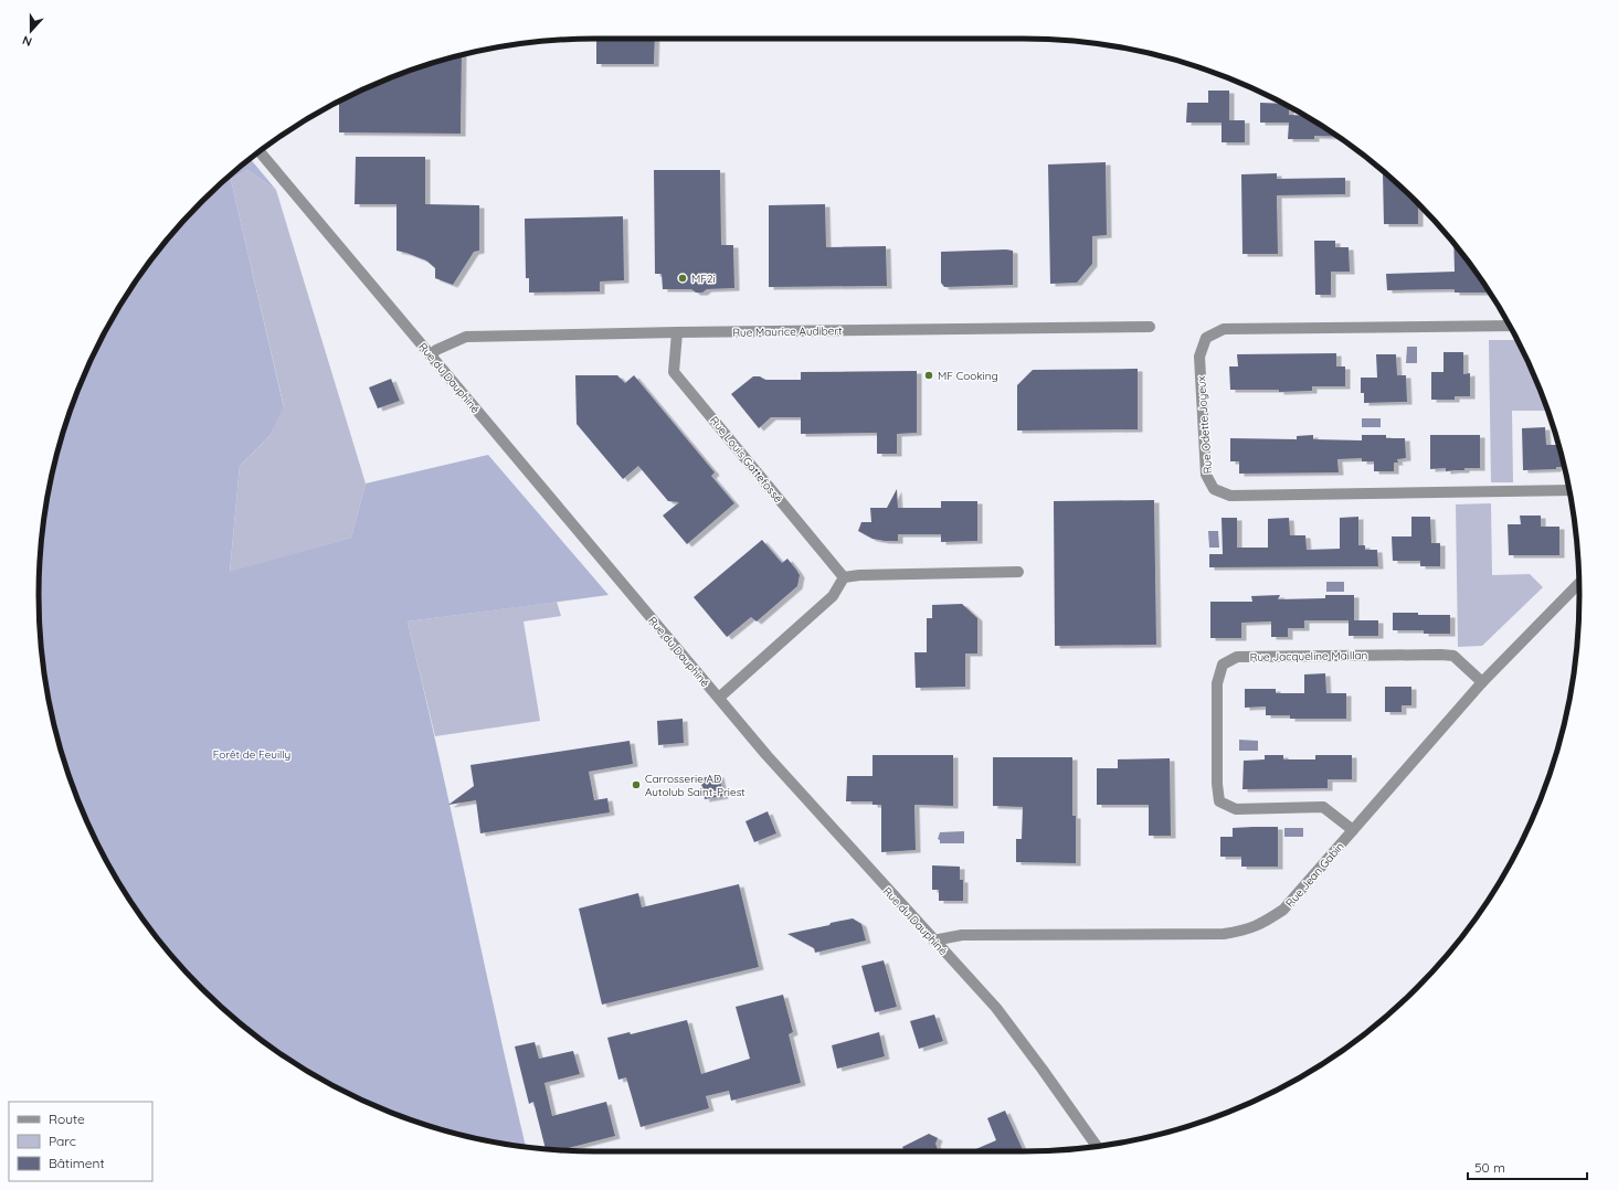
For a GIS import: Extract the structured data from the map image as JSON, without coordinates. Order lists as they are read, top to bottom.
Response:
{
  "streets": {
    "street": [
      "Rue Maurice Audibert",
      "Rue du Dauphiné",
      "Rue Odette Joyeux",
      "Rue Louis Gattefossé",
      "Rue Jacqueline Maillan",
      "Rue Jean Gabin"
    ]
  },
  "crossings": [
    ["Rue Maurice Audibert", "Rue du Dauphiné"],
    ["Rue Maurice Audibert", "Rue Louis Gattefossé"],
    ["Rue du Dauphiné", "Rue Jean Gabin"],
    ["Rue Jacqueline Maillan", "Rue Jean Gabin"]
  ],
  "parks": ["Forêt de Feuilly"],
  "places": ["MF2i", "MF Cooking", "Carrosserie AD Autolub Saint-Priest"],
  "legend": ["Route", "Parc", "Bâtiment"],
  "scale_bar": "50 m",
  "north": "bottom"
}
